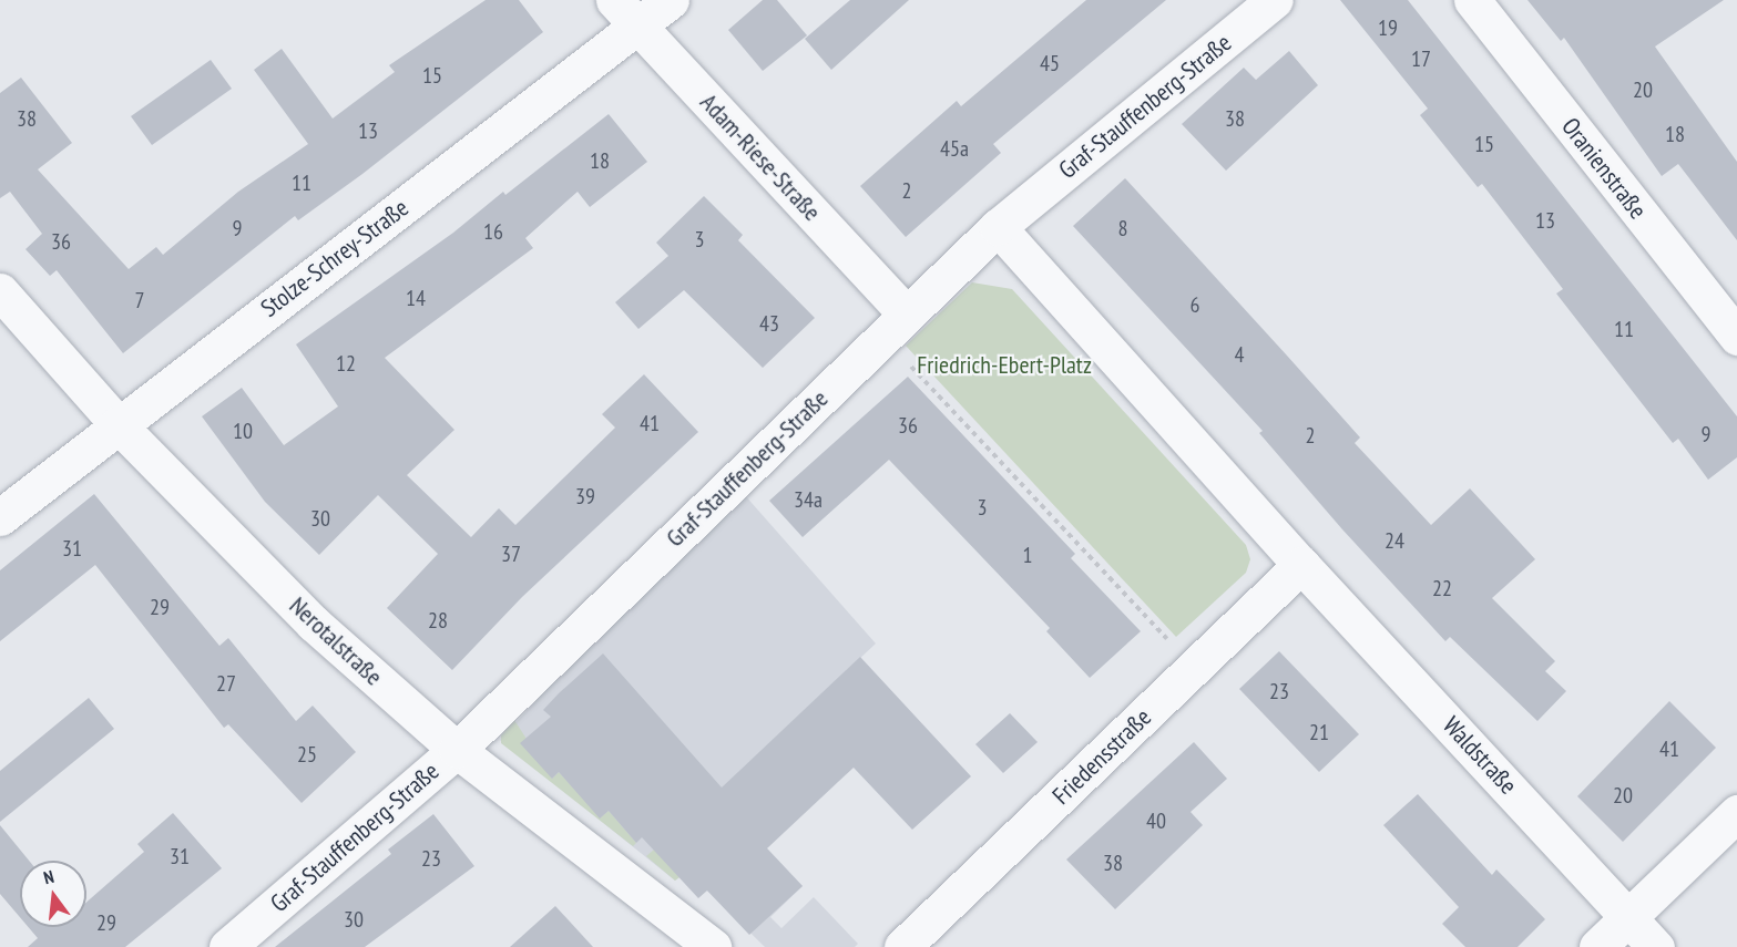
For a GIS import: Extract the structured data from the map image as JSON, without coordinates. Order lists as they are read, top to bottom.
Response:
{
  "streets": {
    "street": [
      "Graf-Stauffenberg-Straße",
      "Adam-Riese-Straße",
      "Oranienstraße",
      "Stolze-Schrey-Straße",
      "Nerotalstraße",
      "Waldstraße",
      "Friedensstraße"
    ]
  },
  "crossings": [
    ["Graf-Stauffenberg-Straße", "Adam-Riese-Straße"],
    ["Graf-Stauffenberg-Straße", "Nerotalstraße"],
    ["Adam-Riese-Straße", "Stolze-Schrey-Straße"],
    ["Stolze-Schrey-Straße", "Nerotalstraße"],
    ["Waldstraße", "Friedensstraße"]
  ],
  "parks": ["Friedrich-Ebert-Platz"],
  "house_numbers": [
    "19",
    "17",
    "45",
    "15",
    "20",
    "38",
    "38",
    "13",
    "18",
    "15",
    "45a",
    "18",
    "11",
    "2",
    "13",
    "9",
    "8",
    "16",
    "3",
    "36",
    "14",
    "7",
    "6",
    "43",
    "11",
    "4",
    "12",
    "41",
    "36",
    "10",
    "9",
    "2",
    "39",
    "34a",
    "3",
    "30",
    "24",
    "31",
    "37",
    "1",
    "22",
    "29",
    "28",
    "27",
    "23",
    "21",
    "41",
    "25",
    "20",
    "40",
    "31",
    "23",
    "38",
    "30",
    "29"
  ],
  "north": "top"
}
